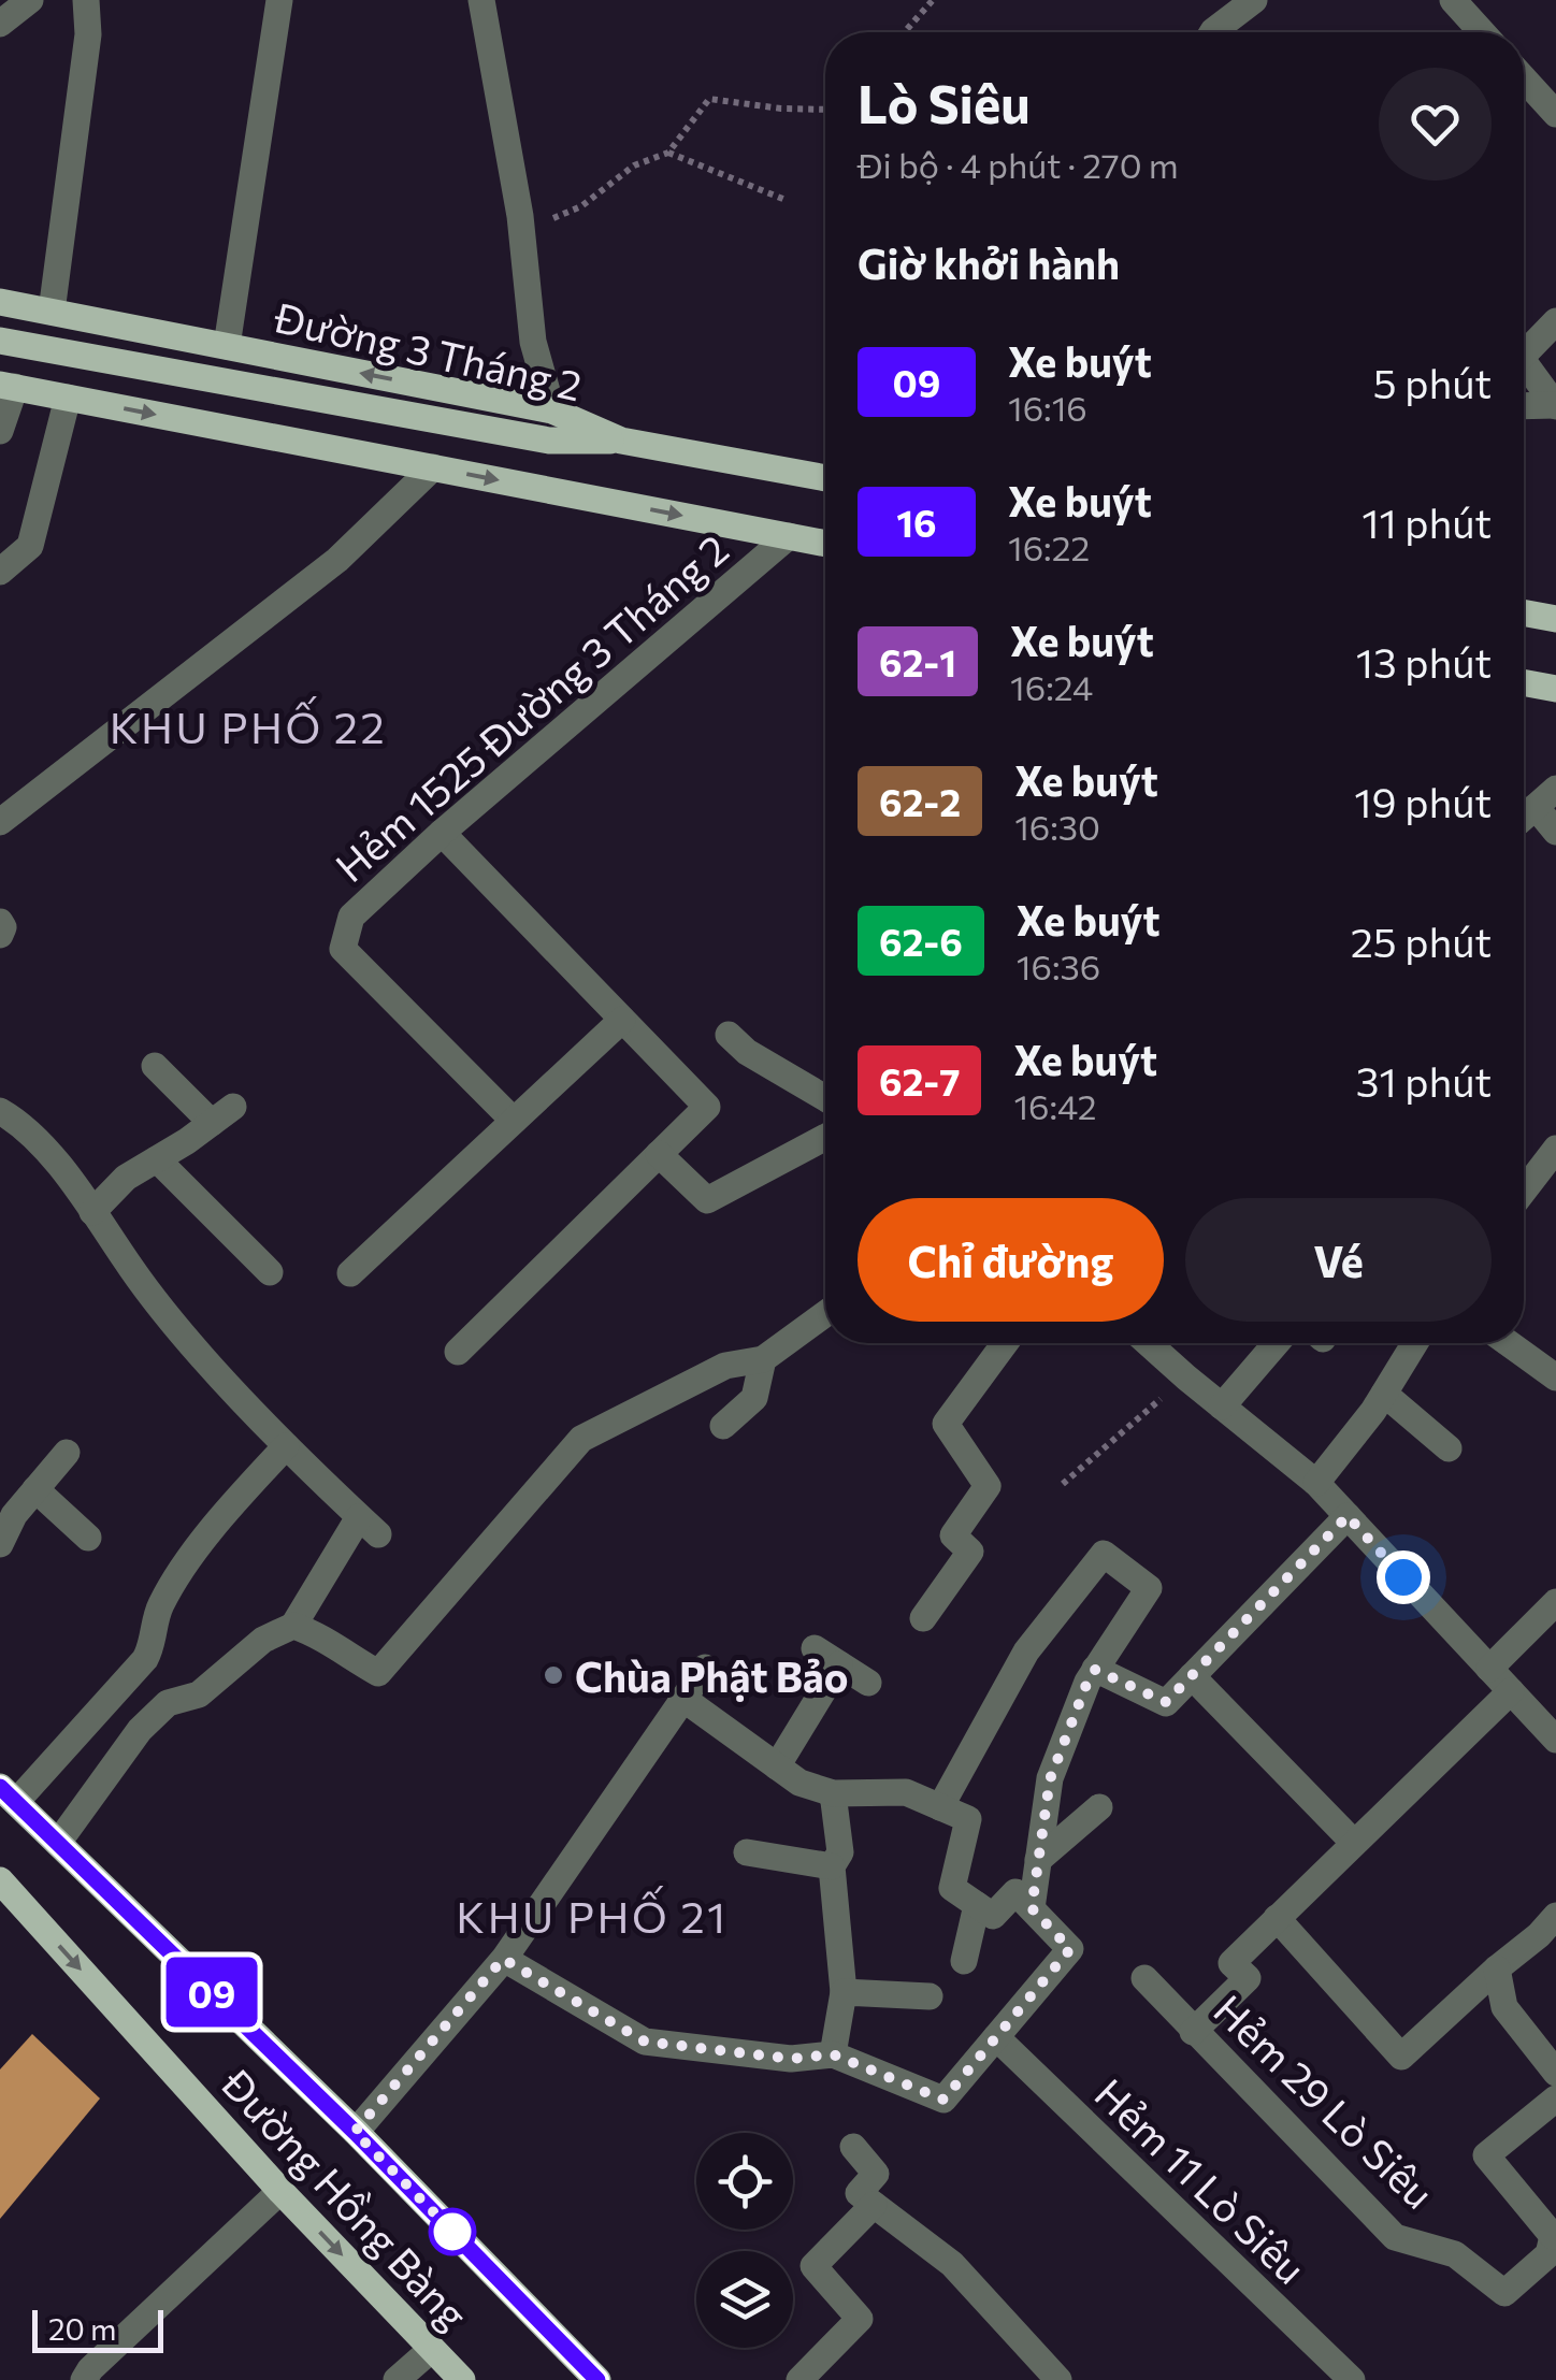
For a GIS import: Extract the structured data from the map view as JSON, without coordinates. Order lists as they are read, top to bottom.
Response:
{
  "streets": {
    "main road": ["Đường 3 Tháng 2", "Đường Hồng Bàng"],
    "street": ["Hẻm 1525 Đường 3 Tháng 2", "Hẻm 29 Lò Siêu", "Hẻm 11 Lò Siêu"]
  },
  "districts": ["KHU PHỐ 22", "KHU PHỐ 21"],
  "places": ["Chùa Phật Bảo"],
  "lines": ["bus line 09"],
  "scale_bar": "20 m",
  "page": {
    "on_map": "09",
    "heading": [
      ["Lò Siêu", "Đi bộ · 4 phút · 270 m"],
      "Giờ khởi hành"
    ],
    "list": [
      {
        "mark": "09",
        "name": "Xe buýt",
        "note": "16:16",
        "value": "5 phút"
      },
      {
        "mark": "16",
        "name": "Xe buýt",
        "note": "16:22",
        "value": "11 phút"
      },
      {
        "mark": "62-1",
        "name": "Xe buýt",
        "note": "16:24",
        "value": "13 phút"
      },
      {
        "mark": "62-2",
        "name": "Xe buýt",
        "note": "16:30",
        "value": "19 phút"
      },
      {
        "mark": "62-6",
        "name": "Xe buýt",
        "note": "16:36",
        "value": "25 phút"
      },
      {
        "mark": "62-7",
        "name": "Xe buýt",
        "note": "16:42",
        "value": "31 phút"
      }
    ],
    "buttons": ["Chỉ đường", "Vé"],
    "scale": "20 m"
  }
}
